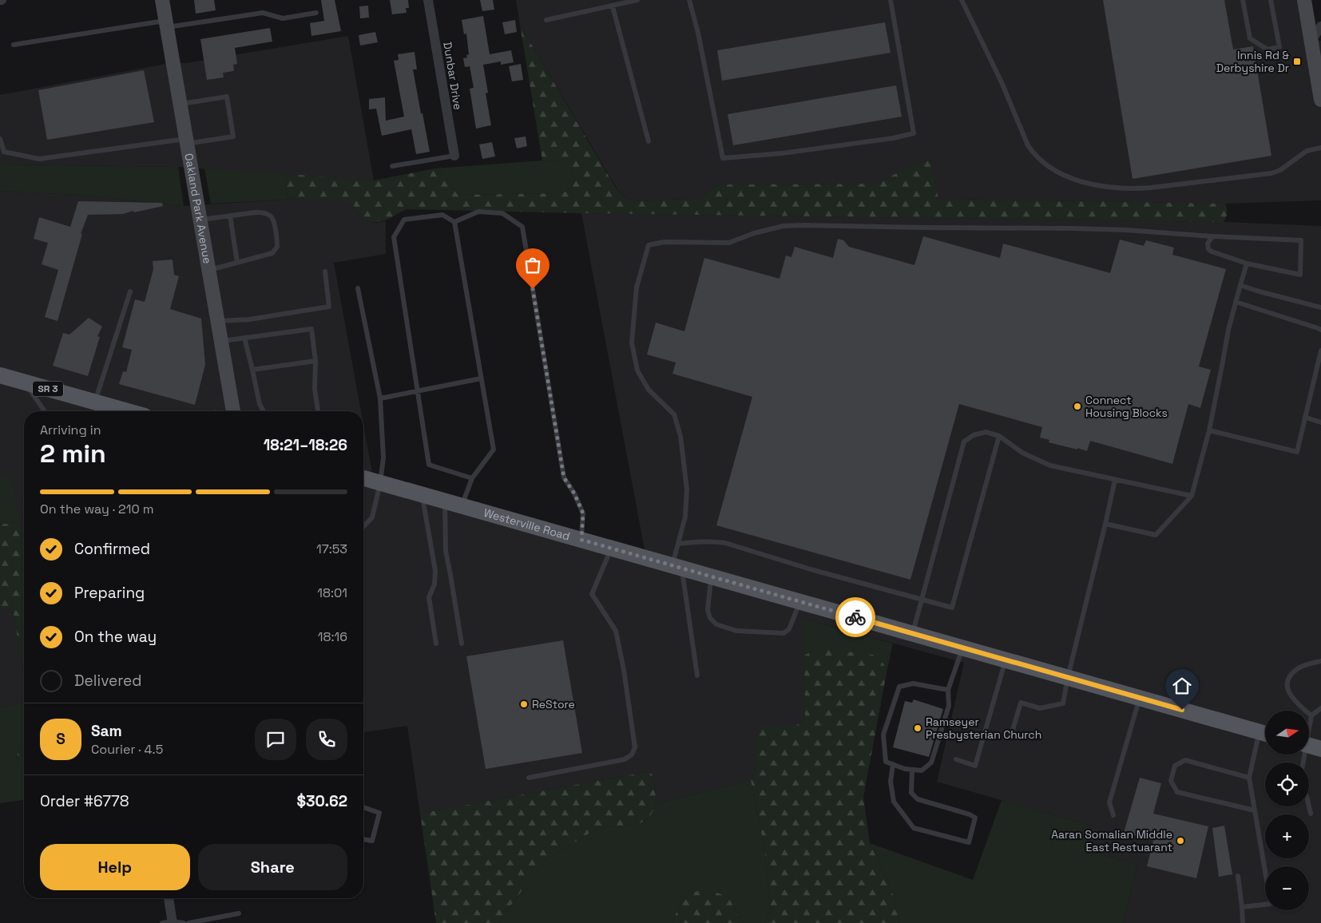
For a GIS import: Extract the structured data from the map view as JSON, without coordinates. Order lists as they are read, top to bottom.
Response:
{
  "streets": {
    "main road": ["Oakland Park Avenue", "SR 3", "Westerville Road"],
    "street": ["Dunbar Drive"]
  },
  "places": {
    "transit": ["Innis Rd & Derbyshire Dr"],
    "other": [
      "Connect Housing Blocks",
      "ReStore",
      "Ramseyer Presbysterian Church",
      "Aaran Somalian Middle East Restuarant"
    ]
  },
  "north": "right",
  "page": {
    "heading": ["2 min", "Arriving in", "18:21–18:26"],
    "panel": [
      "Sam",
      "Courier · 4.5",
      "Order #6778",
      "$30.62"
    ],
    "bar": "On the way · 210 m",
    "list": [
      ["Confirmed", "17:53"],
      ["Preparing", "18:01"],
      ["On the way", "18:16"],
      "Delivered"
    ],
    "map_buttons": ["+", "−"],
    "round": "S",
    "buttons": ["Help", "Share"]
  }
}
